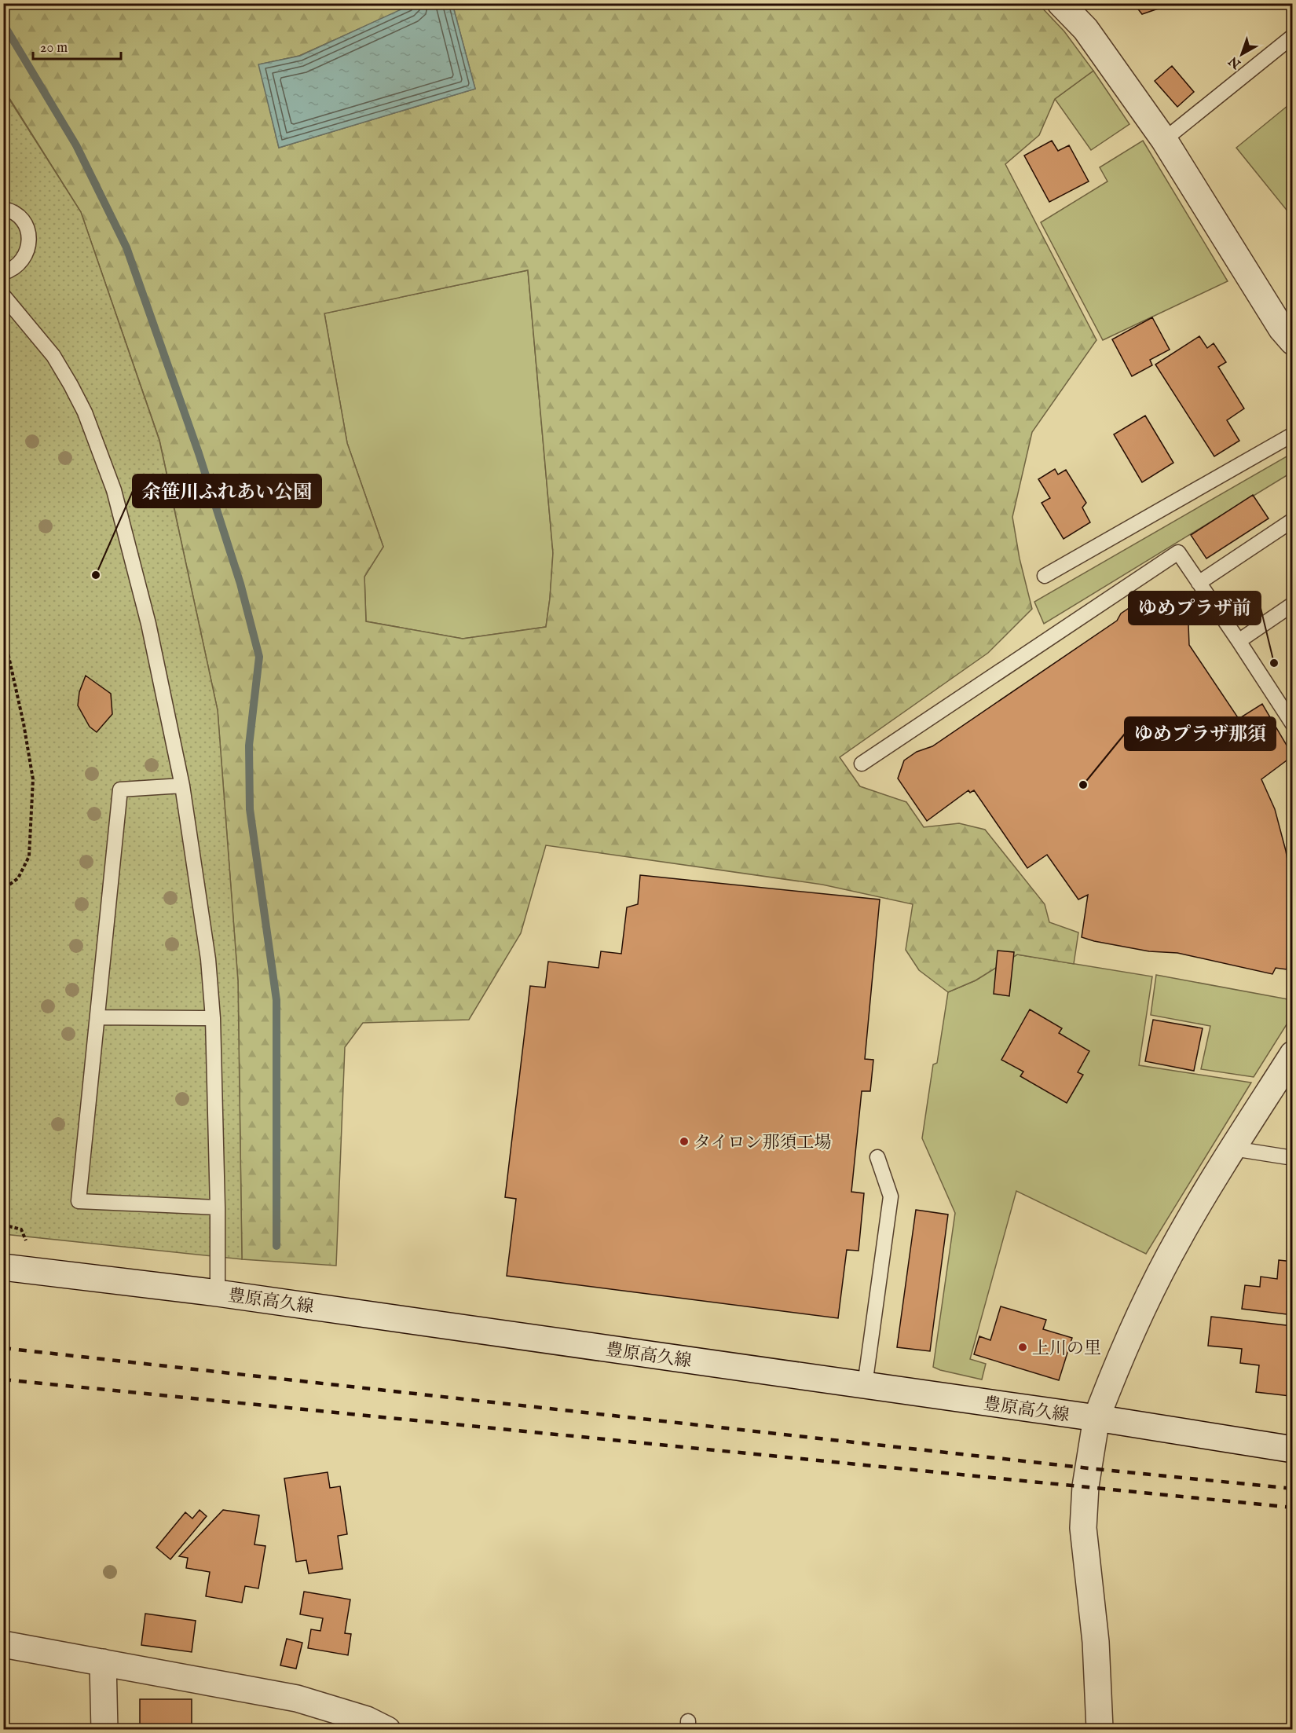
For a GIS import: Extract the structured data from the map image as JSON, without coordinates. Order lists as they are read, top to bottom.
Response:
{
  "streets": {
    "street": ["豊原高久線"]
  },
  "places": [
    "余笹川ふれあい公園",
    "ゆめプラザ前",
    "ゆめプラザ那須",
    "タイロン那須工場",
    "上川の里"
  ],
  "scale_bar": "20 m",
  "north": "bottom left"
}
